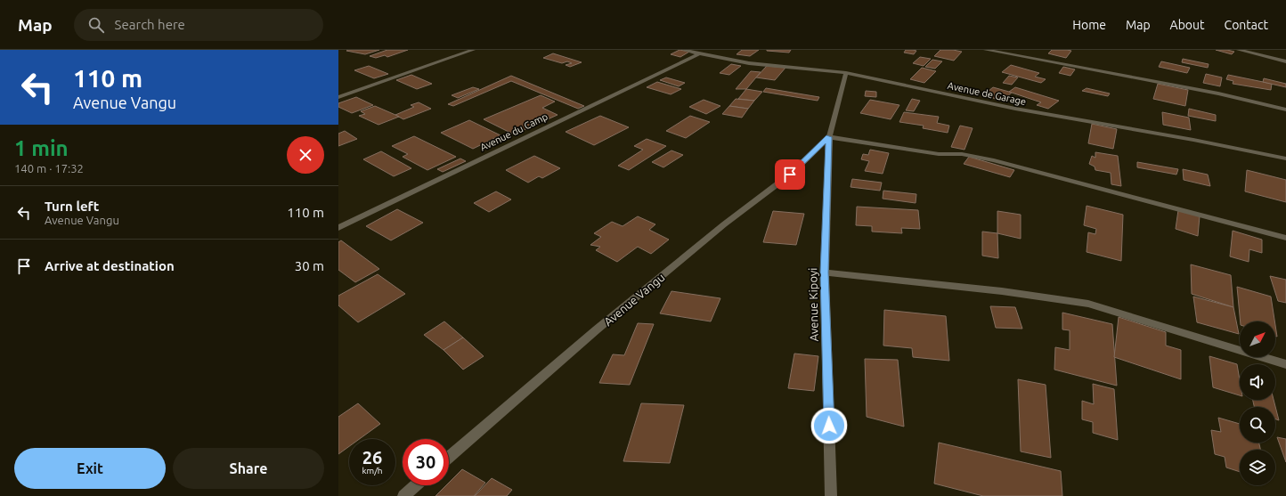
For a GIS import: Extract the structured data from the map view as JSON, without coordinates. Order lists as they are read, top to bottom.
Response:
{
  "streets": {
    "street": [
      "Avenue de Garage",
      "Avenue du Camp",
      "Avenue Vangu",
      "Avenue Kipoyi"
    ]
  },
  "crossings": [
    ["Avenue de Garage", "Avenue du Camp"],
    ["Avenue de Garage", "Avenue Kipoyi"],
    ["Avenue Vangu", "Avenue Kipoyi"]
  ],
  "north": "top right",
  "page": {
    "header": "Map",
    "search": "Search here",
    "nav": [
      "Home",
      "Map",
      "About",
      "Contact"
    ],
    "turn": ["110 m", "Avenue Vangu"],
    "heading": ["1 min", "140 m · 17:32"],
    "list": [
      {
        "name": "Turn left",
        "note": "Avenue Vangu",
        "value": "110 m"
      },
      {
        "name": "Arrive at destination",
        "value": "30 m"
      }
    ],
    "speed": "26 km/h",
    "limit": "30",
    "buttons": ["Exit", "Share"]
  }
}
